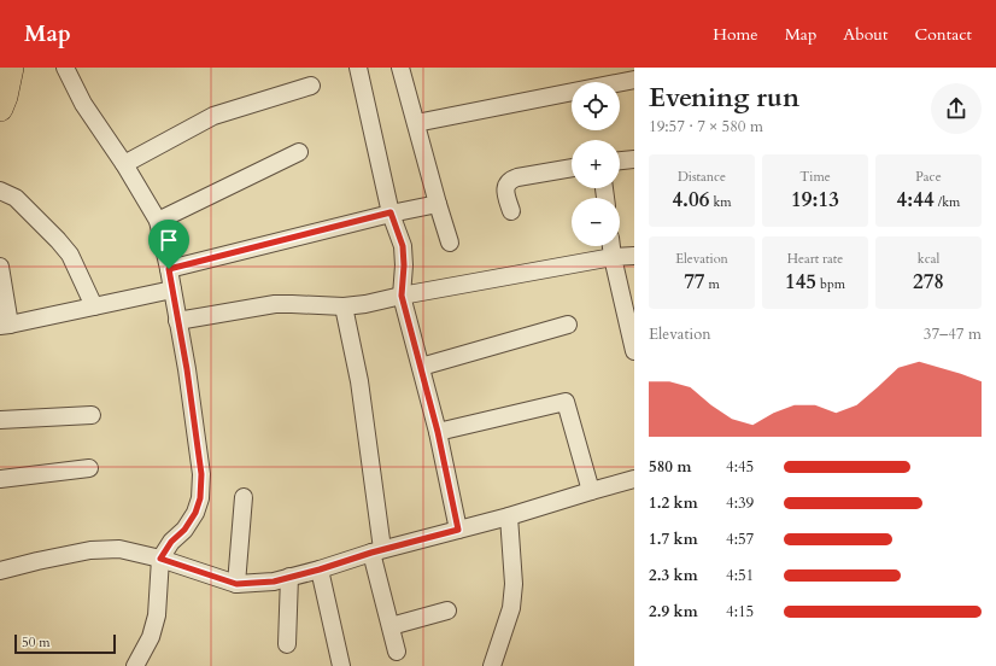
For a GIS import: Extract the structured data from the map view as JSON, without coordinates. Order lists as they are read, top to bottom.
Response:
{
  "scale_bar": "50 m",
  "page": {
    "header": "Map",
    "nav": [
      "Home",
      "Map",
      "About",
      "Contact"
    ],
    "heading": ["Evening run", "19:57 · 7 × 580 m"],
    "map_buttons": ["+", "−"],
    "stats": [
      ["Distance", "4.06 km"],
      ["Time", "19:13"],
      ["Pace", "4:44 /km"],
      ["Elevation", "77 m"],
      ["Heart rate", "145 bpm"],
      ["kcal", "278"]
    ],
    "chart": ["Elevation", "37–47 m"],
    "list": [
      {
        "name": "580 m",
        "note": "4:45"
      },
      {
        "name": "1.2 km",
        "note": "4:39"
      },
      {
        "name": "1.7 km",
        "note": "4:57"
      },
      {
        "name": "2.3 km",
        "note": "4:51"
      },
      {
        "name": "2.9 km",
        "note": "4:15"
      }
    ],
    "scale": "50 m"
  }
}
